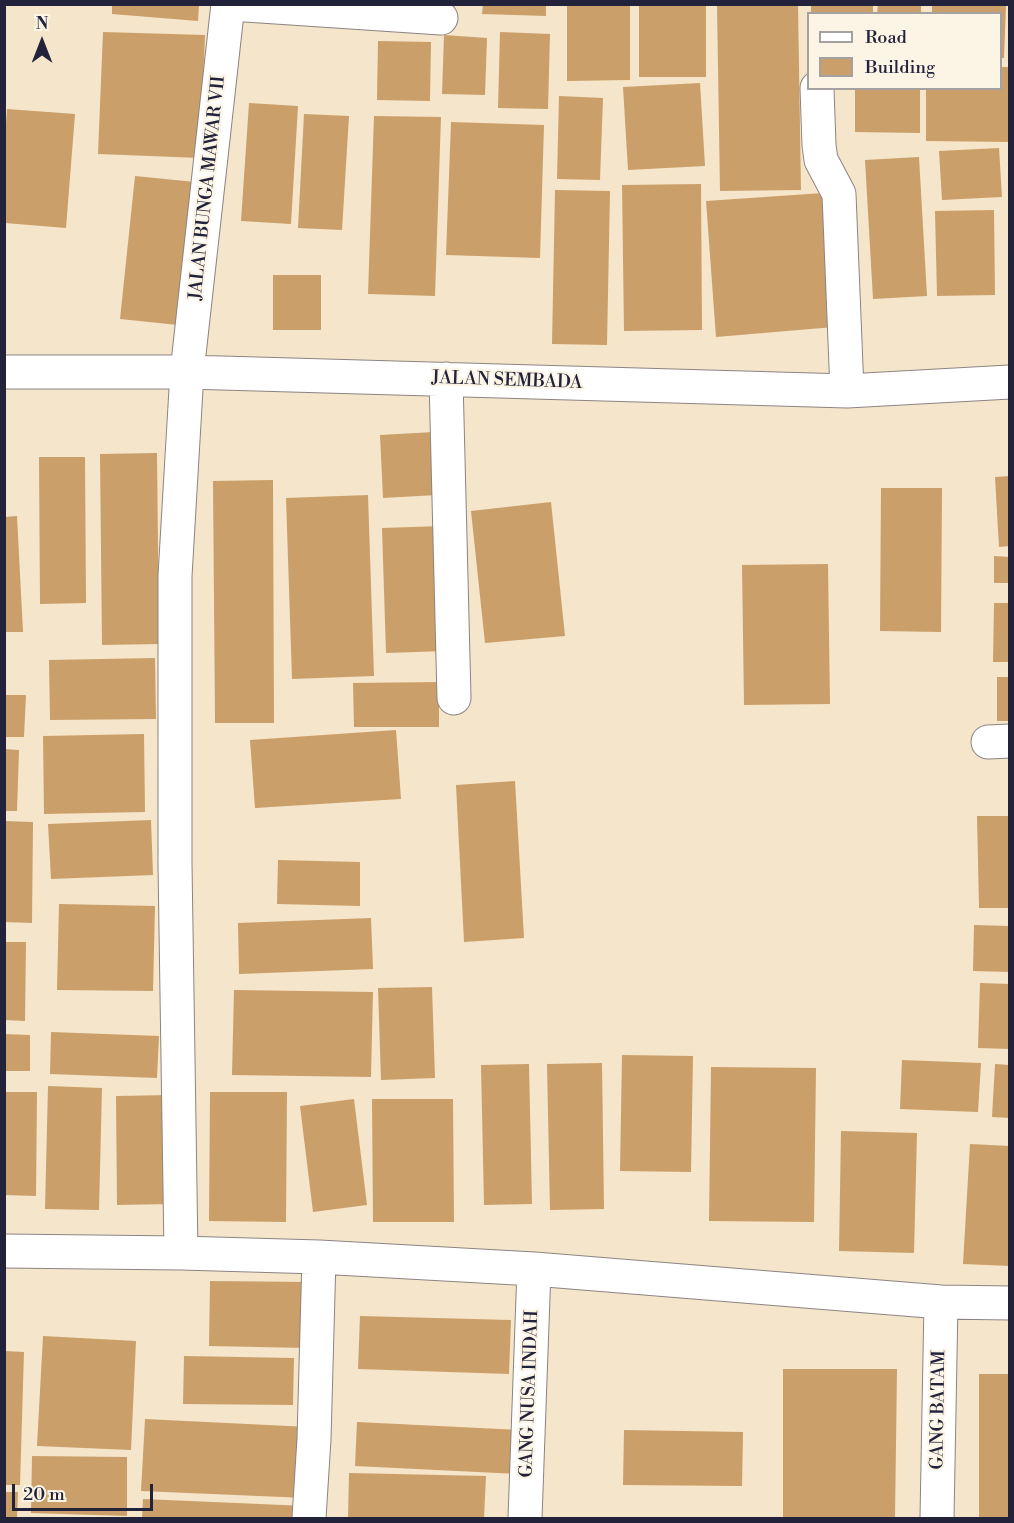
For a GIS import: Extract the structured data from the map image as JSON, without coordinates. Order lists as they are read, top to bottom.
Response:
{
  "streets": {
    "street": [
      "JALAN BUNGA MAWAR VII",
      "JALAN SEMBADA",
      "GANG NUSA INDAH",
      "GANG BATAM"
    ]
  },
  "crossings": [
    ["JALAN BUNGA MAWAR VII", "JALAN SEMBADA"]
  ],
  "legend": ["Road", "Building"],
  "scale_bar": "20 m",
  "north": "top"
}
